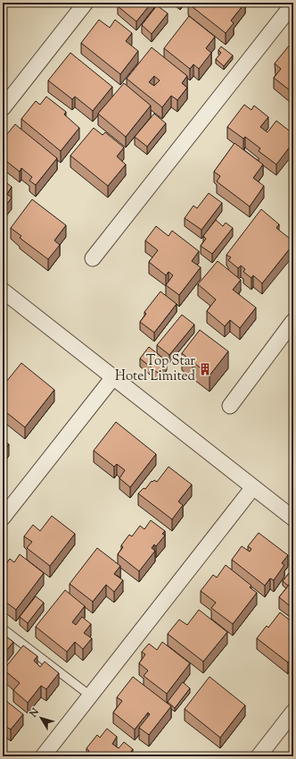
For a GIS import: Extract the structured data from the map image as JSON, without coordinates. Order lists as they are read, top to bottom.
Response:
{
  "places": {
    "building": ["Top Star Hotel Limited"]
  },
  "north": "top left"
}
